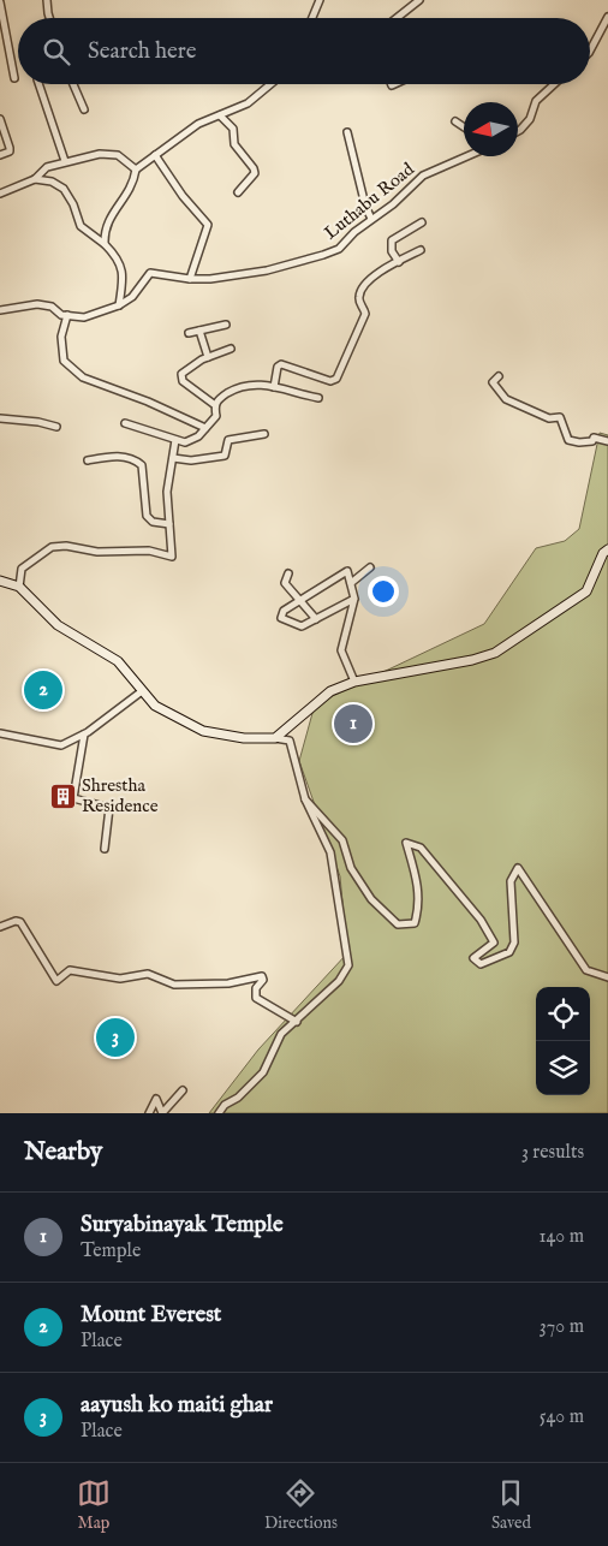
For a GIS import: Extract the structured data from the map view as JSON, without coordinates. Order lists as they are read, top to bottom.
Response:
{
  "streets": {
    "street": ["Luthabu Road"]
  },
  "places": {
    "building": ["Shrestha Residence"]
  },
  "north": "left",
  "page": {
    "search": "Search here",
    "pins": ["2", "1", "3"],
    "heading": ["Nearby", "3 results"],
    "list": [
      {
        "mark": "1",
        "name": "Suryabinayak Temple",
        "note": "Temple",
        "value": "140 m"
      },
      {
        "mark": "2",
        "name": "Mount Everest",
        "note": "Place",
        "value": "370 m"
      },
      {
        "mark": "3",
        "name": "aayush ko maiti ghar",
        "note": "Place",
        "value": "540 m"
      }
    ],
    "nav": ["Map", "Directions", "Saved"]
  }
}
